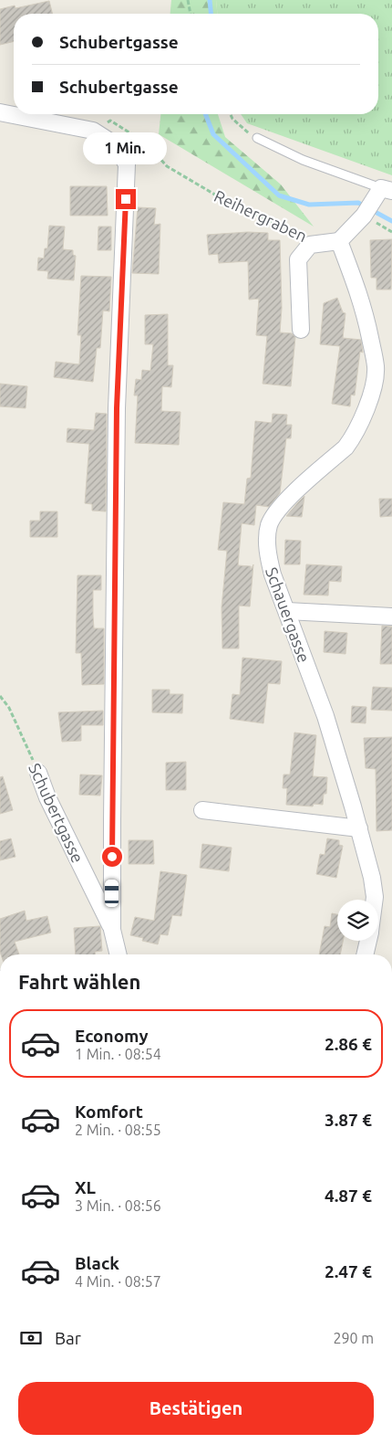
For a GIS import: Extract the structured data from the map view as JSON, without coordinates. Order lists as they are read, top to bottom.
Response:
{
  "streets": {
    "street": ["Schauergasse", "Schubertgasse"],
    "path": ["Reihergraben"]
  },
  "crossings": [
    ["Reihergraben", "Schubertgasse"]
  ],
  "page": {
    "banner": ["Schubertgasse", "Schubertgasse"],
    "bubble": "1 Min.",
    "heading": "Fahrt wählen",
    "list": [
      {
        "name": "Economy",
        "note": "1 Min. · 08:54",
        "value": "2.86 €"
      },
      {
        "name": "Komfort",
        "note": "2 Min. · 08:55",
        "value": "3.87 €"
      },
      {
        "name": "XL",
        "note": "3 Min. · 08:56",
        "value": "4.87 €"
      },
      {
        "name": "Black",
        "note": "4 Min. · 08:57",
        "value": "2.47 €"
      }
    ],
    "pay": ["Bar", "290 m"],
    "buttons": "Bestätigen"
  }
}
